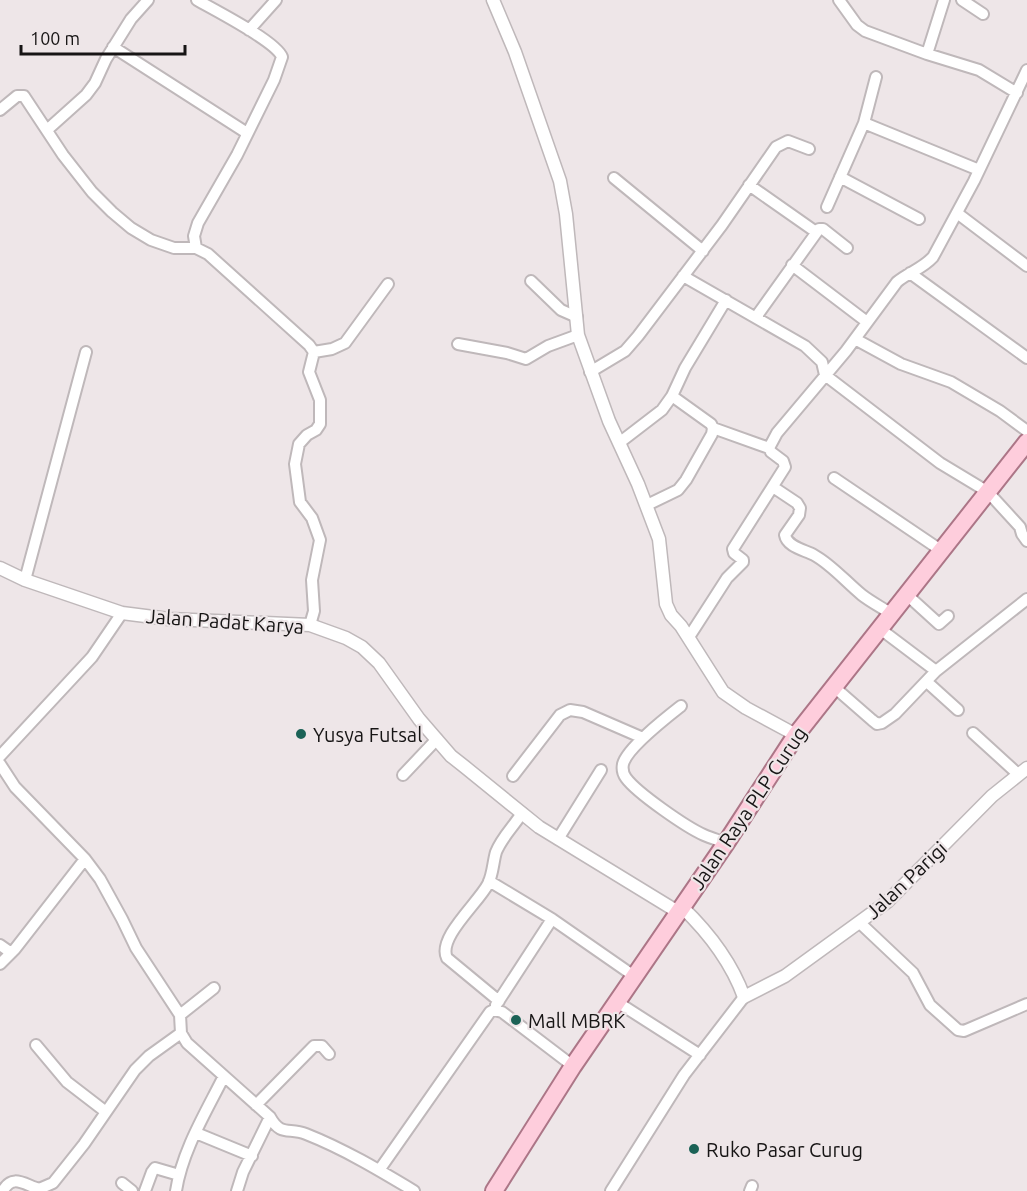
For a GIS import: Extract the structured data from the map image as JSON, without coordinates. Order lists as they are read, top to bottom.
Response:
{
  "streets": {
    "main road": ["Jalan Raya PLP Curug"],
    "street": ["Jalan Padat Karya", "Jalan Parigi"]
  },
  "crossings": [
    ["Jalan Padat Karya", "Jalan Raya PLP Curug"]
  ],
  "places": ["Yusya Futsal", "Mall MBRK", "Ruko Pasar Curug"],
  "scale_bar": "100 m"
}
